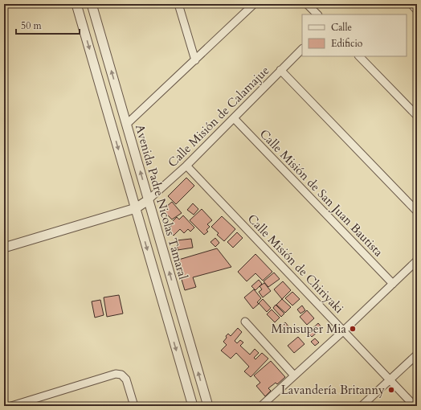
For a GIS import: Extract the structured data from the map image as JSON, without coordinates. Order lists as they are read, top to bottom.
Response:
{
  "streets": {
    "street": [
      "Calle Misión de Calamajue",
      "Calle Misión de San Juan Bautista",
      "Avenida Padre Nicolas Tamaral",
      "Calle Misión de Chiriyaki"
    ]
  },
  "crossings": [
    ["Calle Misión de Calamajue", "Calle Misión de San Juan Bautista"],
    ["Calle Misión de Calamajue", "Avenida Padre Nicolas Tamaral"],
    ["Calle Misión de Calamajue", "Calle Misión de Chiriyaki"]
  ],
  "places": ["Minisuper Mia", "Lavandería Britanny"],
  "legend": ["Calle", "Edificio"],
  "scale_bar": "50 m"
}
